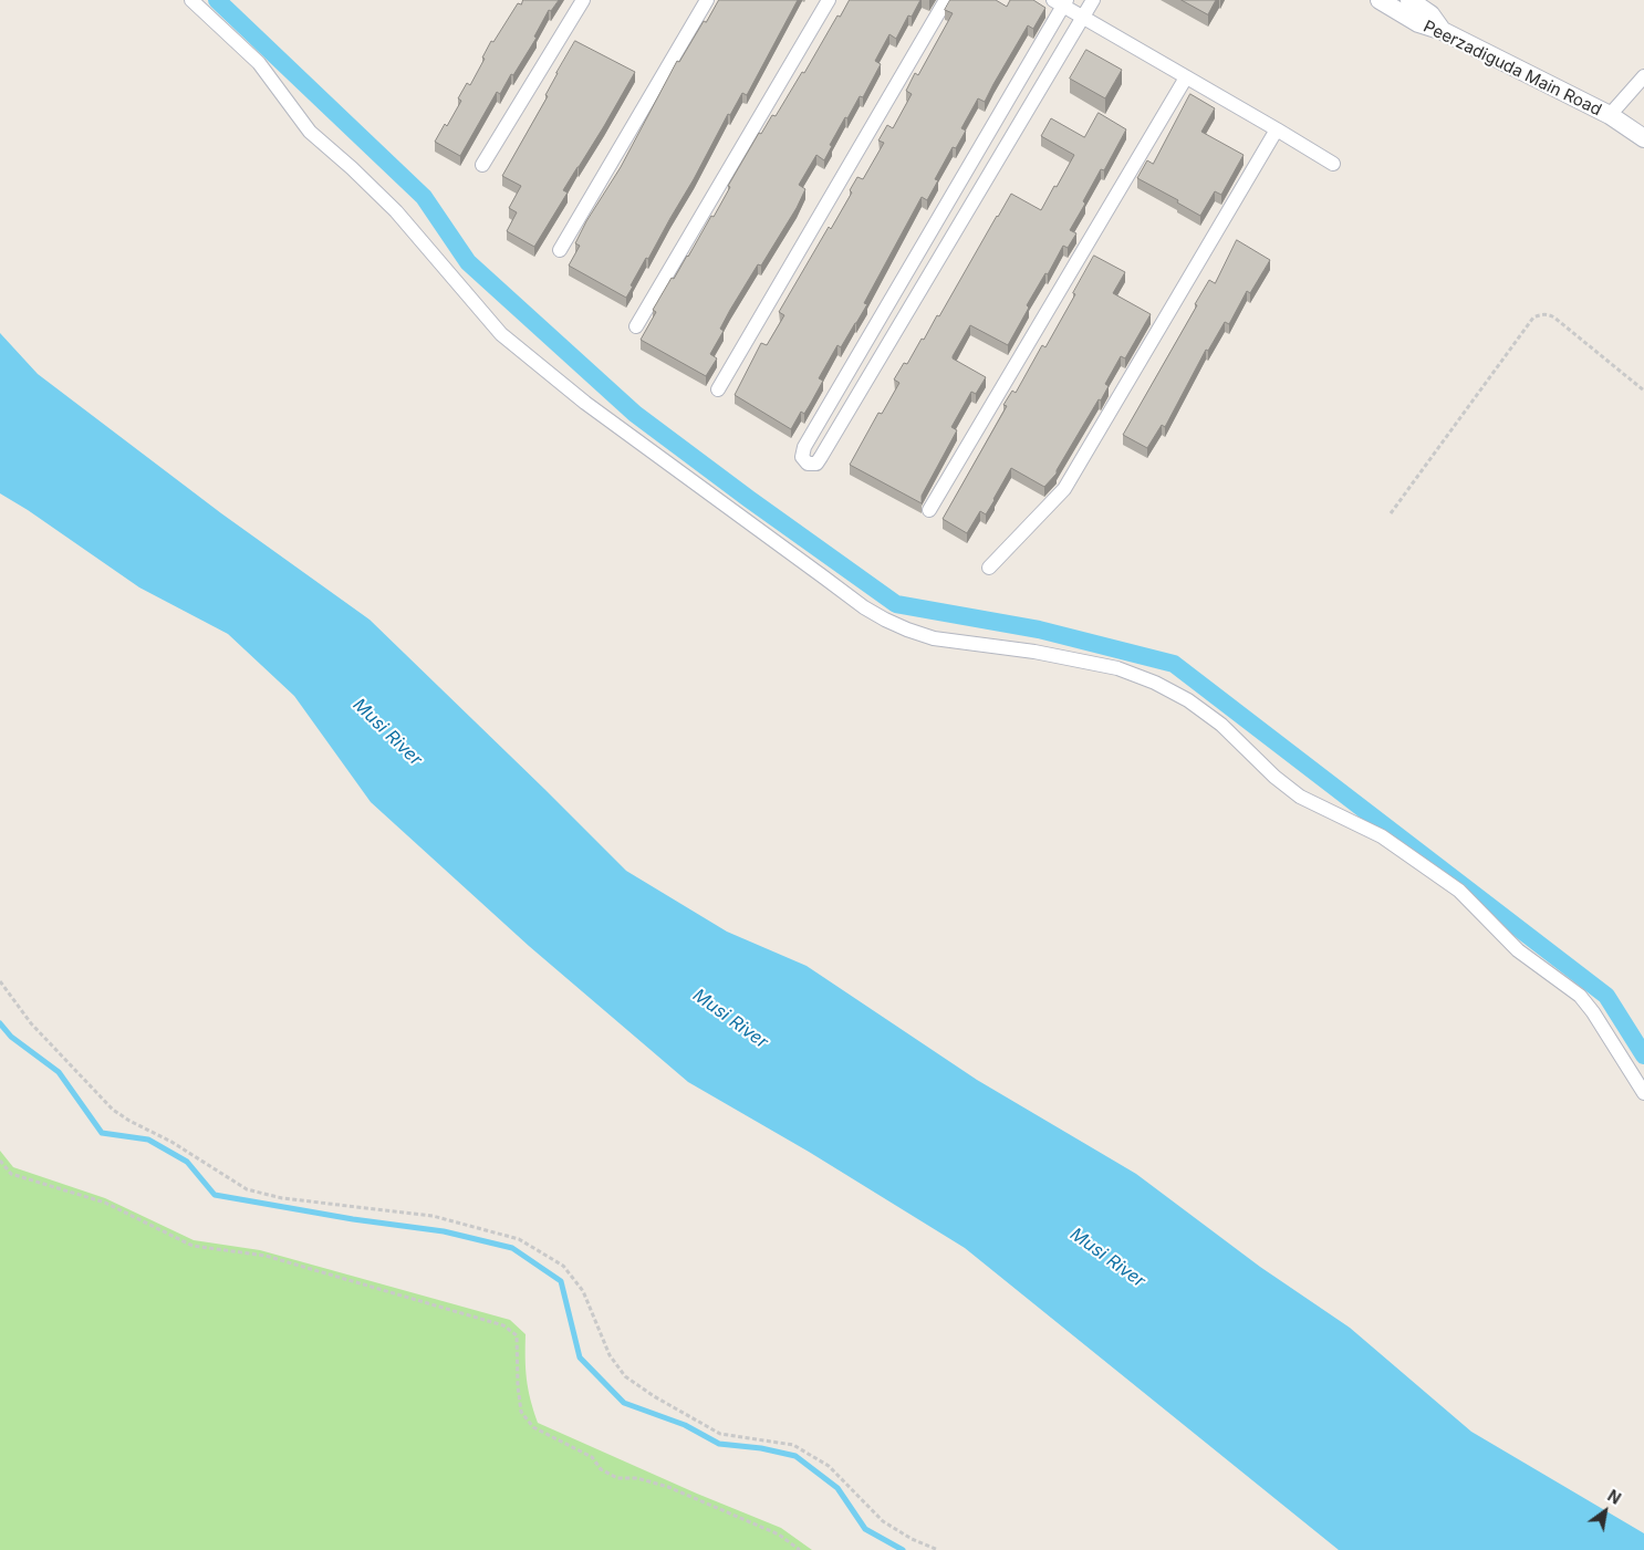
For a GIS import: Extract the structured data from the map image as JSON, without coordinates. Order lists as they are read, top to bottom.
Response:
{
  "streets": {
    "street": ["Peerzadiguda Main Road"]
  },
  "water": ["Musi River"],
  "north": "top right"
}
